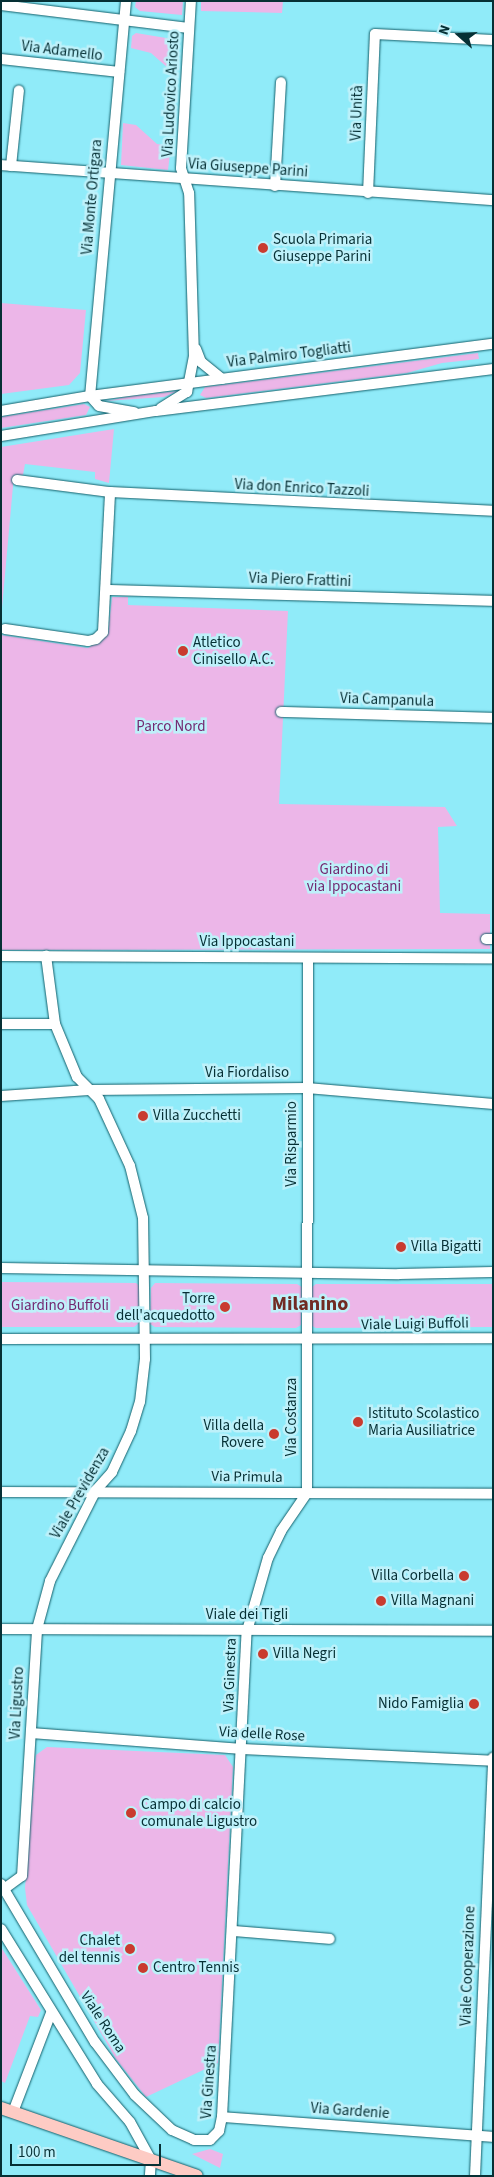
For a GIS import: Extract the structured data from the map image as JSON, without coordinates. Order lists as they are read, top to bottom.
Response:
{
  "streets": {
    "street": [
      "Via Adamello",
      "Via Ludovico Ariosto",
      "Via Unità",
      "Via Giuseppe Parini",
      "Via Monte Ortigara",
      "Via Palmiro Togliatti",
      "Via don Enrico Tazzoli",
      "Via Piero Frattini",
      "Via Campanula",
      "Via Ippocastani",
      "Via Fiordaliso",
      "Via Risparmio",
      "Viale Luigi Buffoli",
      "Via Costanza",
      "Via Primula",
      "Viale Previdenza",
      "Viale dei Tigli",
      "Via Ginestra",
      "Via Ligustro",
      "Via delle Rose",
      "Viale Cooperazione",
      "Viale Roma",
      "Via Gardenie"
    ]
  },
  "crossings": [
    ["Via Adamello", "Via Monte Ortigara"],
    ["Via Ludovico Ariosto", "Via Giuseppe Parini"],
    ["Via Ludovico Ariosto", "Via Palmiro Togliatti"],
    ["Via Unità", "Via Giuseppe Parini"],
    ["Via Giuseppe Parini", "Via Monte Ortigara"],
    ["Via Monte Ortigara", "Via Palmiro Togliatti"],
    ["Via Ippocastani", "Via Risparmio"],
    ["Via Fiordaliso", "Via Risparmio"],
    ["Viale Luigi Buffoli", "Via Costanza"],
    ["Viale Luigi Buffoli", "Viale Previdenza"],
    ["Via Costanza", "Via Primula"],
    ["Via Primula", "Viale Previdenza"],
    ["Viale Previdenza", "Viale dei Tigli"],
    ["Viale Previdenza", "Via Ligustro"],
    ["Viale dei Tigli", "Via Ginestra"],
    ["Viale dei Tigli", "Via Ligustro"],
    ["Via Ginestra", "Via delle Rose"],
    ["Via Ginestra", "Viale Roma"],
    ["Via Ginestra", "Via Gardenie"],
    ["Via Ligustro", "Via delle Rose"],
    ["Via Ligustro", "Viale Roma"],
    ["Via delle Rose", "Viale Cooperazione"],
    ["Viale Cooperazione", "Via Gardenie"]
  ],
  "districts": ["Milanino"],
  "parks": ["Parco Nord", "Giardino di via Ippocastani", "Giardino Buffoli"],
  "places": [
    "Scuola Primaria Giuseppe Parini",
    "Atletico Cinisello A.C.",
    "Villa Zucchetti",
    "Villa Bigatti",
    "Torre dell'acquedotto",
    "Istituto Scolastico Maria Ausiliatrice",
    "Villa della Rovere",
    "Villa Corbella",
    "Villa Magnani",
    "Villa Negri",
    "Nido Famiglia",
    "Campo di calcio comunale Ligustro",
    "Chalet del tennis",
    "Centro Tennis"
  ],
  "scale_bar": "100 m",
  "north": "left"
}
